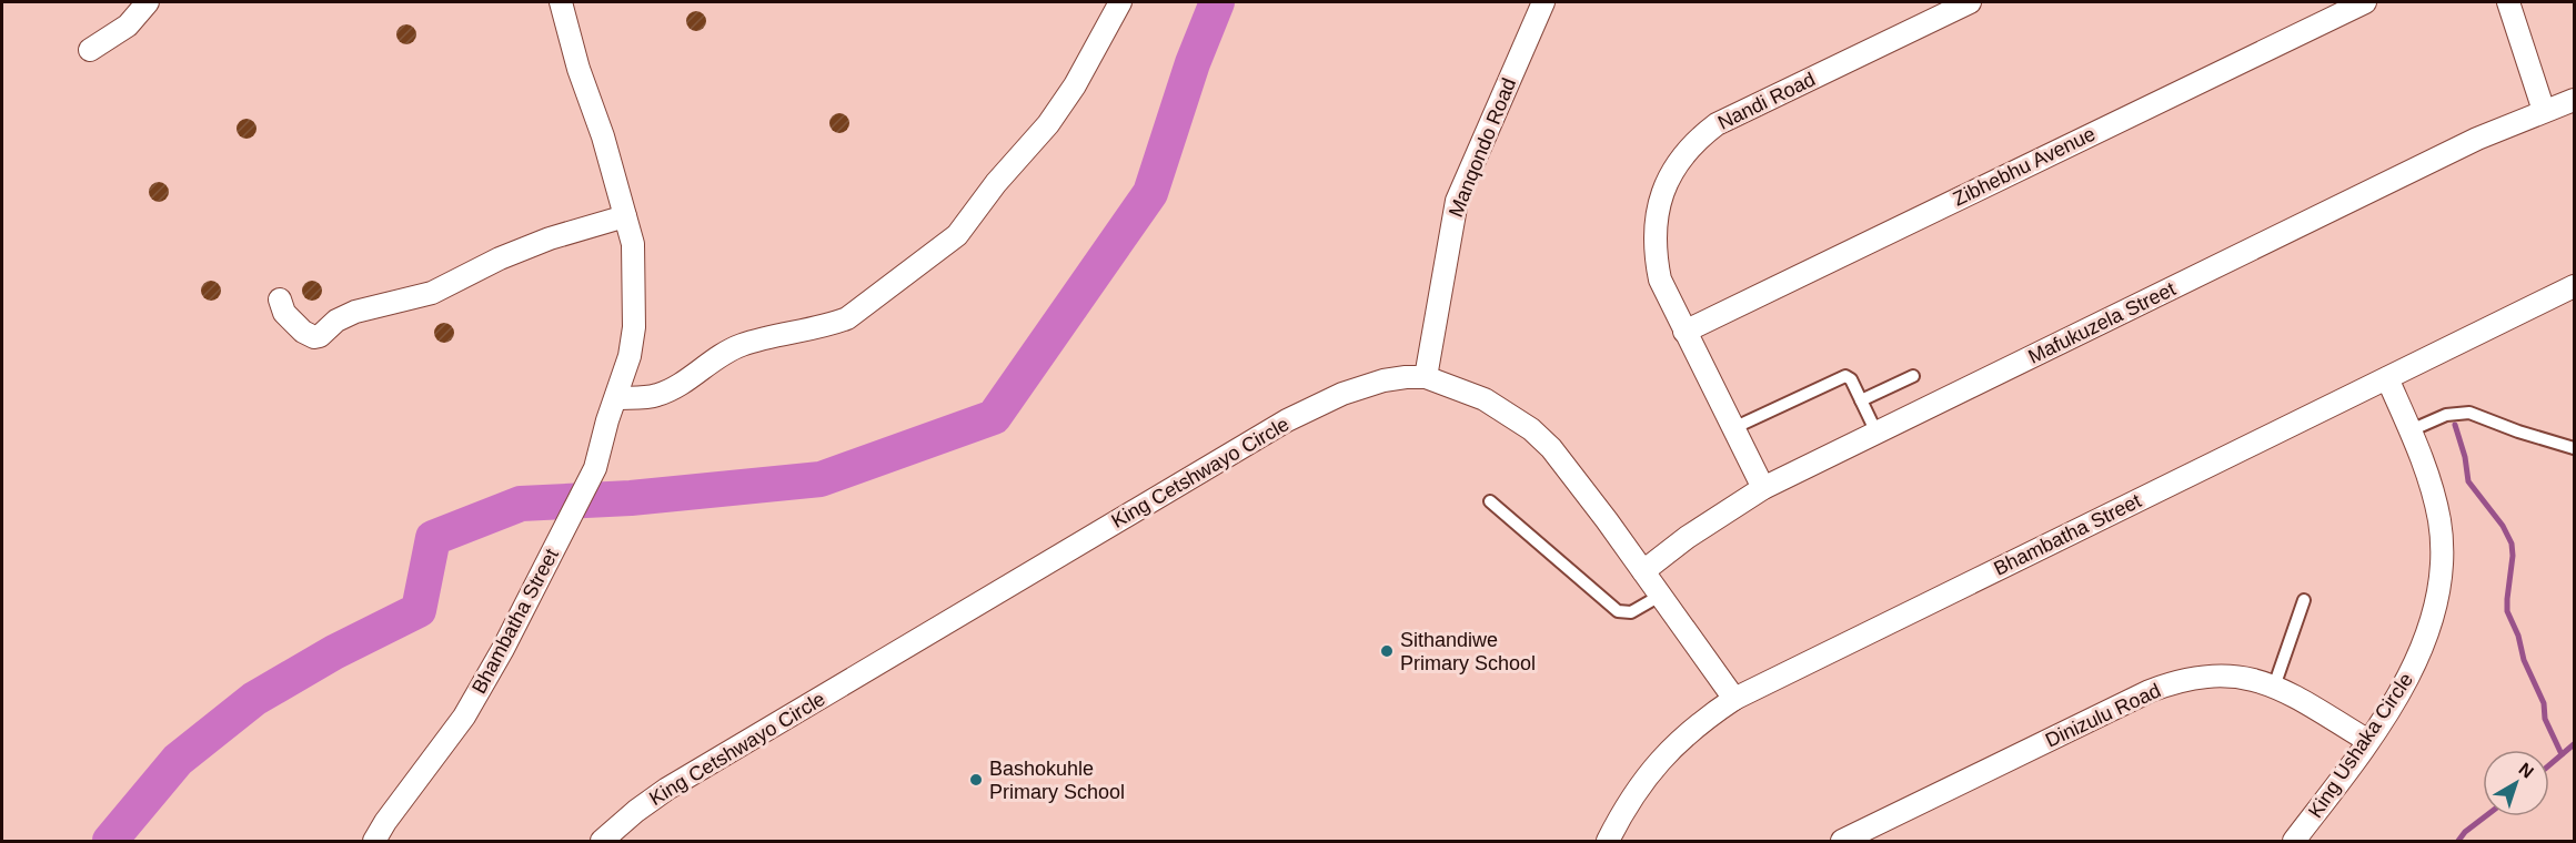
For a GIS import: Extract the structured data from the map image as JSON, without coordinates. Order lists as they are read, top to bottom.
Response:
{
  "streets": {
    "street": [
      "Nandi Road",
      "Manqondo Road",
      "Zibhebhu Avenue",
      "Mafukuzela Street",
      "King Cetshwayo Circle",
      "Bhambatha Street",
      "Dinizulu Road",
      "King Ushaka Circle"
    ]
  },
  "crossings": [
    ["Nandi Road", "Zibhebhu Avenue"],
    ["Nandi Road", "Mafukuzela Street"],
    ["Manqondo Road", "King Cetshwayo Circle"],
    ["Mafukuzela Street", "King Cetshwayo Circle"],
    ["King Cetshwayo Circle", "Bhambatha Street"],
    ["Bhambatha Street", "King Ushaka Circle"],
    ["Dinizulu Road", "King Ushaka Circle"]
  ],
  "places": ["Sithandiwe Primary School", "Bashokuhle Primary School"],
  "north": "top right"
}
